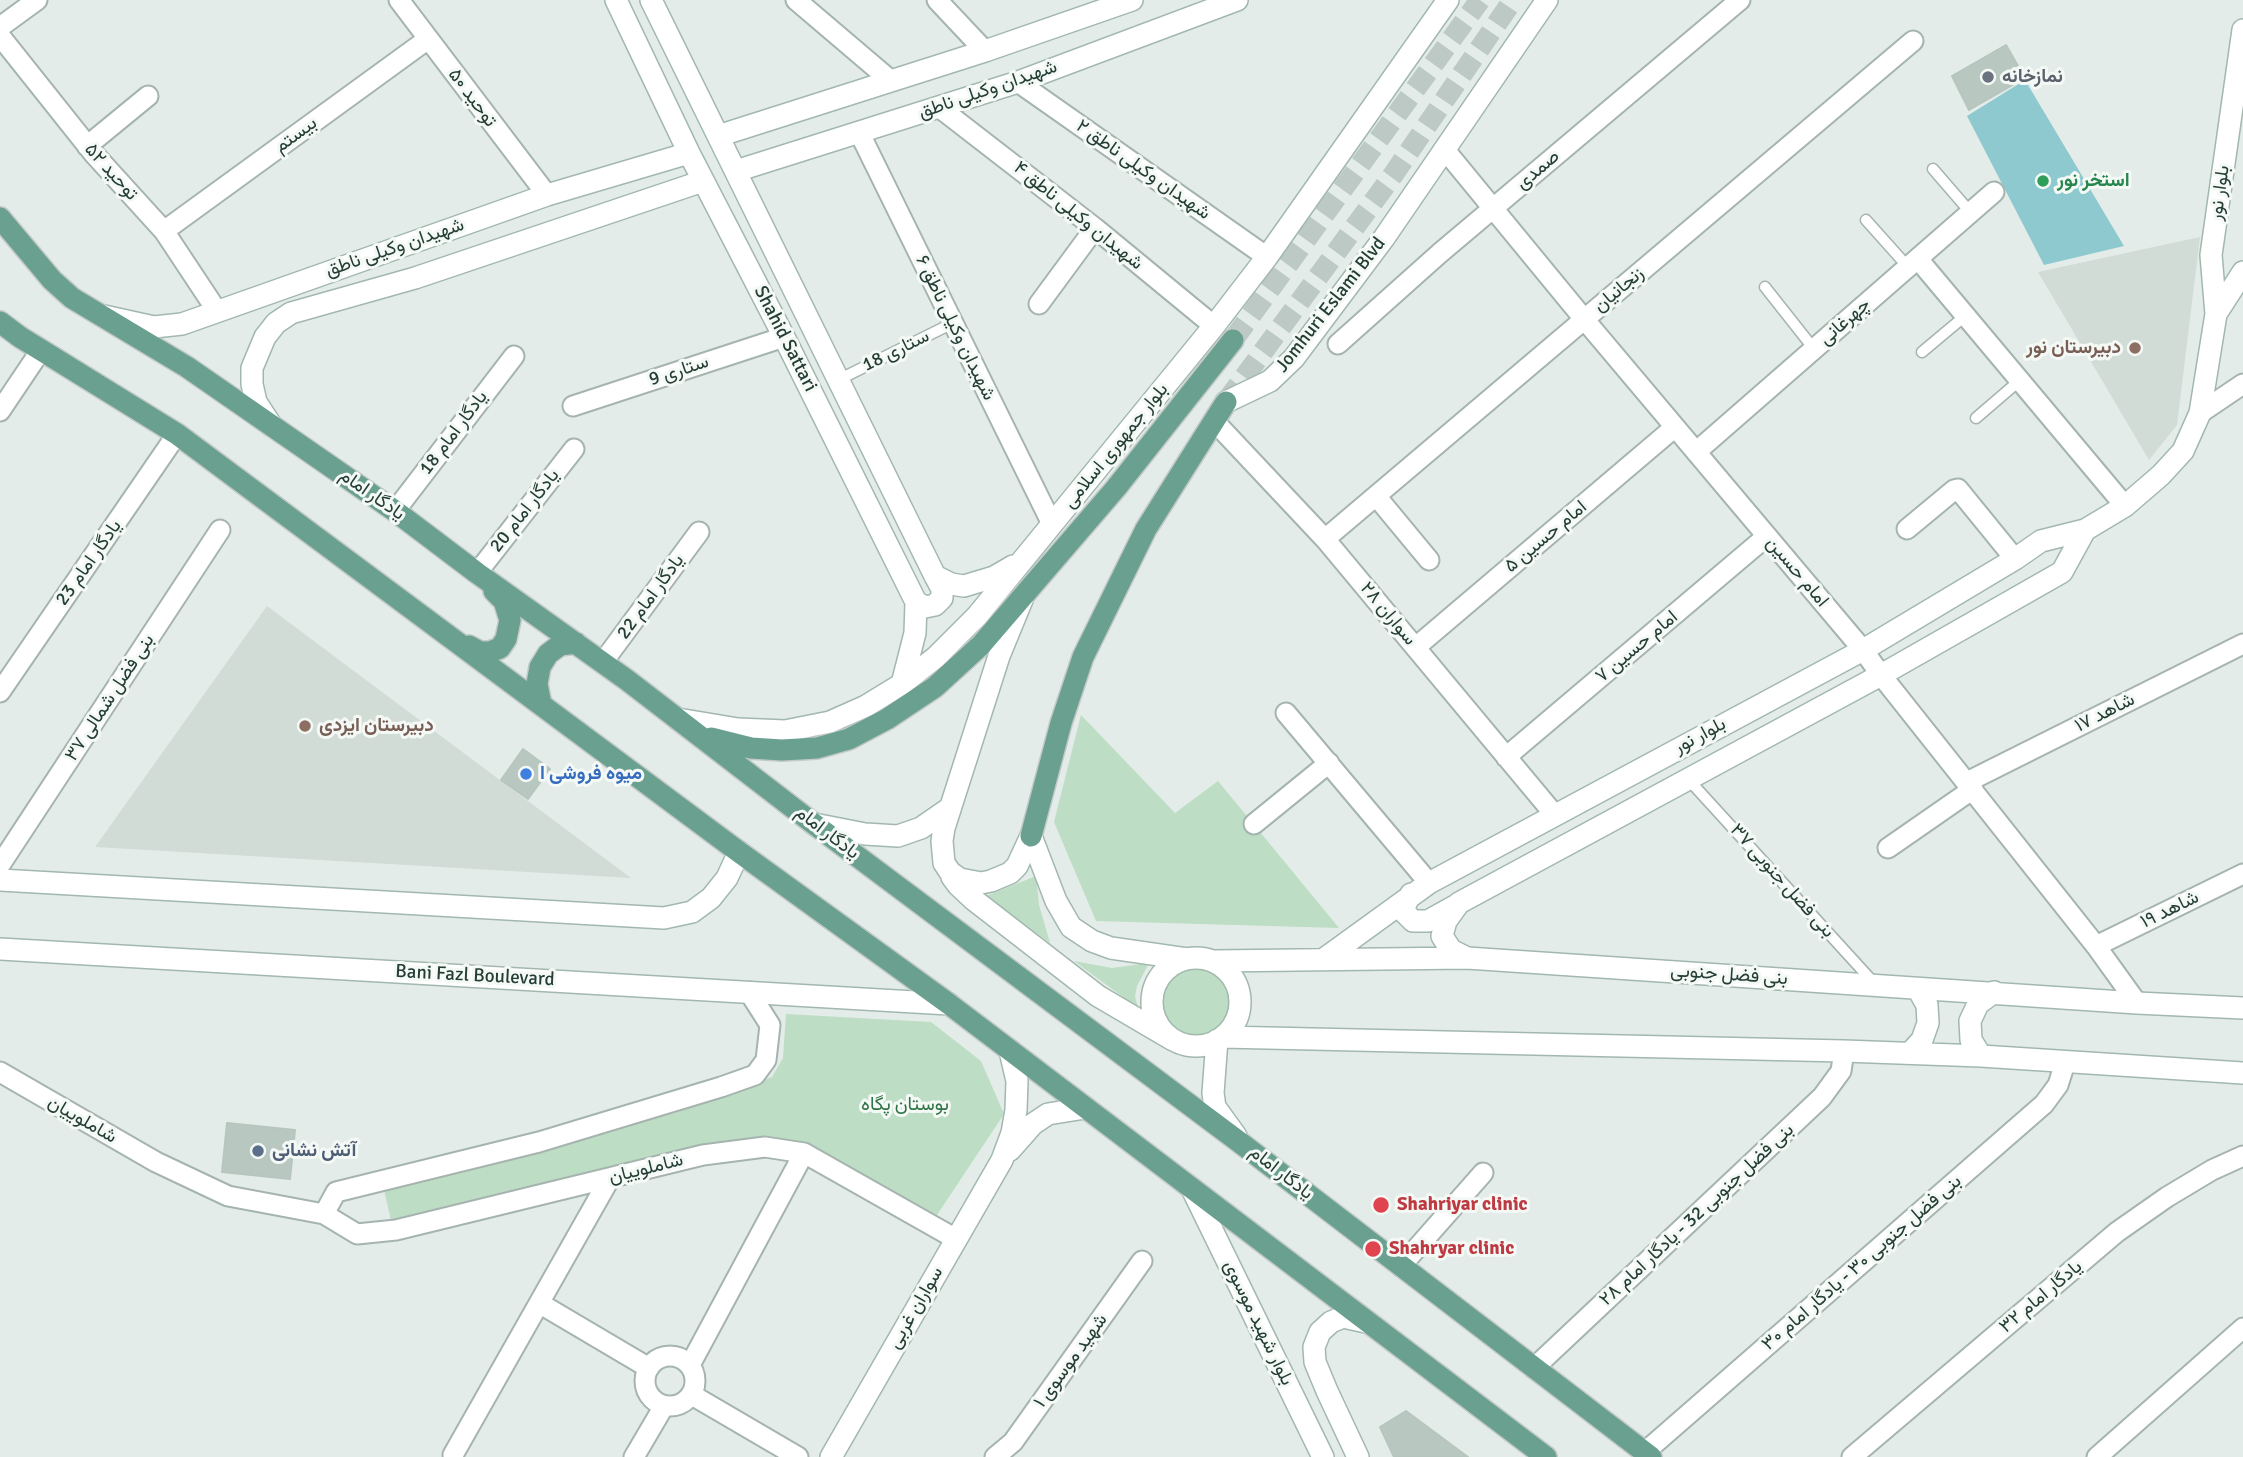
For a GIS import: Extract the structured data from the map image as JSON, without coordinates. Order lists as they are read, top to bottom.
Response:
{
  "streets": {
    "main road": [
      "شهیدان وکیلی ناطق",
      "بلوار نور",
      "Jomhuri Eslami Blvd",
      "Shahid Sattari",
      "بلوار جمهوری اسلامی",
      "یادگار امام",
      "بنی فضل جنوبی",
      "Bani Fazl Boulevard",
      "سواران غربی",
      "بلوار شهید موسوی"
    ],
    "street": [
      "توحید ۵۰",
      "بیستم",
      "شهیدان وکیلی ناطق ٢",
      "صمدی",
      "توحید ۵۲",
      "شهیدان وکیلی ناطق ۴",
      "زنجانیان",
      "چهرغانی",
      "شهیدان وکیلی ناطق ۶",
      "ستاری 9",
      "یادگار امام 18",
      "یادگار امام 20",
      "امام حسین ۵",
      "یادگار امام 23",
      "امام حسین",
      "یادگار امام 22",
      "سواران ۲۸",
      "امام حسین ۷",
      "بنی فضل شمالی ۳۷",
      "شاهد ۱۷",
      "شاهد ۱۹",
      "شاملوییان",
      "بنی فضل جنوبی 32 - یادگار امام ۲۸",
      "بنی فضل جنوبی ۳۰ - یادگار امام ۳۰",
      "یادگار امام ۳۲",
      "شهید موسوی ۱"
    ],
    "lane": ["ستاری 18", "بنی فضل جنوبی ۳۷"]
  },
  "crossings": [
    ["شهیدان وکیلی ناطق", "توحید ۵۰"],
    ["شهیدان وکیلی ناطق", "شهیدان وکیلی ناطق ٢"],
    ["شهیدان وکیلی ناطق", "توحید ۵۲"],
    ["شهیدان وکیلی ناطق", "شهیدان وکیلی ناطق ۴"],
    ["شهیدان وکیلی ناطق", "شهیدان وکیلی ناطق ۶"],
    ["شهیدان وکیلی ناطق", "Shahid Sattari"],
    ["شهیدان وکیلی ناطق", "یادگار امام"],
    ["توحید ۵۰", "بیستم"],
    ["بیستم", "توحید ۵۲"],
    ["شهیدان وکیلی ناطق ٢", "بلوار جمهوری اسلامی"],
    ["صمدی", "امام حسین"],
    ["بلوار نور", "امام حسین"],
    ["بلوار نور", "سواران ۲۸"],
    ["بلوار نور", "بنی فضل جنوبی ۳۷"],
    ["بلوار نور", "بنی فضل جنوبی"],
    ["شهیدان وکیلی ناطق ۴", "بلوار جمهوری اسلامی"],
    ["زنجانیان", "امام حسین"],
    ["زنجانیان", "سواران ۲۸"],
    ["Jomhuri Eslami Blvd", "امام حسین"],
    ["Jomhuri Eslami Blvd", "سواران ۲۸"],
    ["چهرغانی", "امام حسین"],
    ["شهیدان وکیلی ناطق ۶", "ستاری 18"],
    ["شهیدان وکیلی ناطق ۶", "بلوار جمهوری اسلامی"],
    ["Shahid Sattari", "ستاری 18"],
    ["Shahid Sattari", "ستاری 9"],
    ["Shahid Sattari", "بلوار جمهوری اسلامی"],
    ["یادگار امام 18", "یادگار امام"],
    ["بلوار جمهوری اسلامی", "یادگار امام"],
    ["یادگار امام", "یادگار امام 20"],
    ["یادگار امام", "یادگار امام 22"],
    ["یادگار امام", "بنی فضل جنوبی 32 - یادگار امام ۲۸"],
    ["یادگار امام", "بنی فضل جنوبی ۳۰ - یادگار امام ۳۰"],
    ["امام حسین ۵", "امام حسین"],
    ["امام حسین ۵", "سواران ۲۸"],
    ["امام حسین", "امام حسین ۷"],
    ["امام حسین", "شاهد ۱۷"],
    ["امام حسین", "شاهد ۱۹"],
    ["امام حسین", "بنی فضل جنوبی"],
    ["سواران ۲۸", "امام حسین ۷"],
    ["بنی فضل جنوبی ۳۷", "بنی فضل جنوبی"],
    ["شاملوییان", "سواران غربی"]
  ],
  "parks": ["بوستان پگاه"],
  "places": [
    "نمازخانه",
    "استخر نور",
    "دبیرستان نور",
    "دبیرستان ایزدی",
    "میوه فروشی ا",
    "آتش نشانی",
    "Shahriyar clinic",
    "Shahryar clinic"
  ]
}
